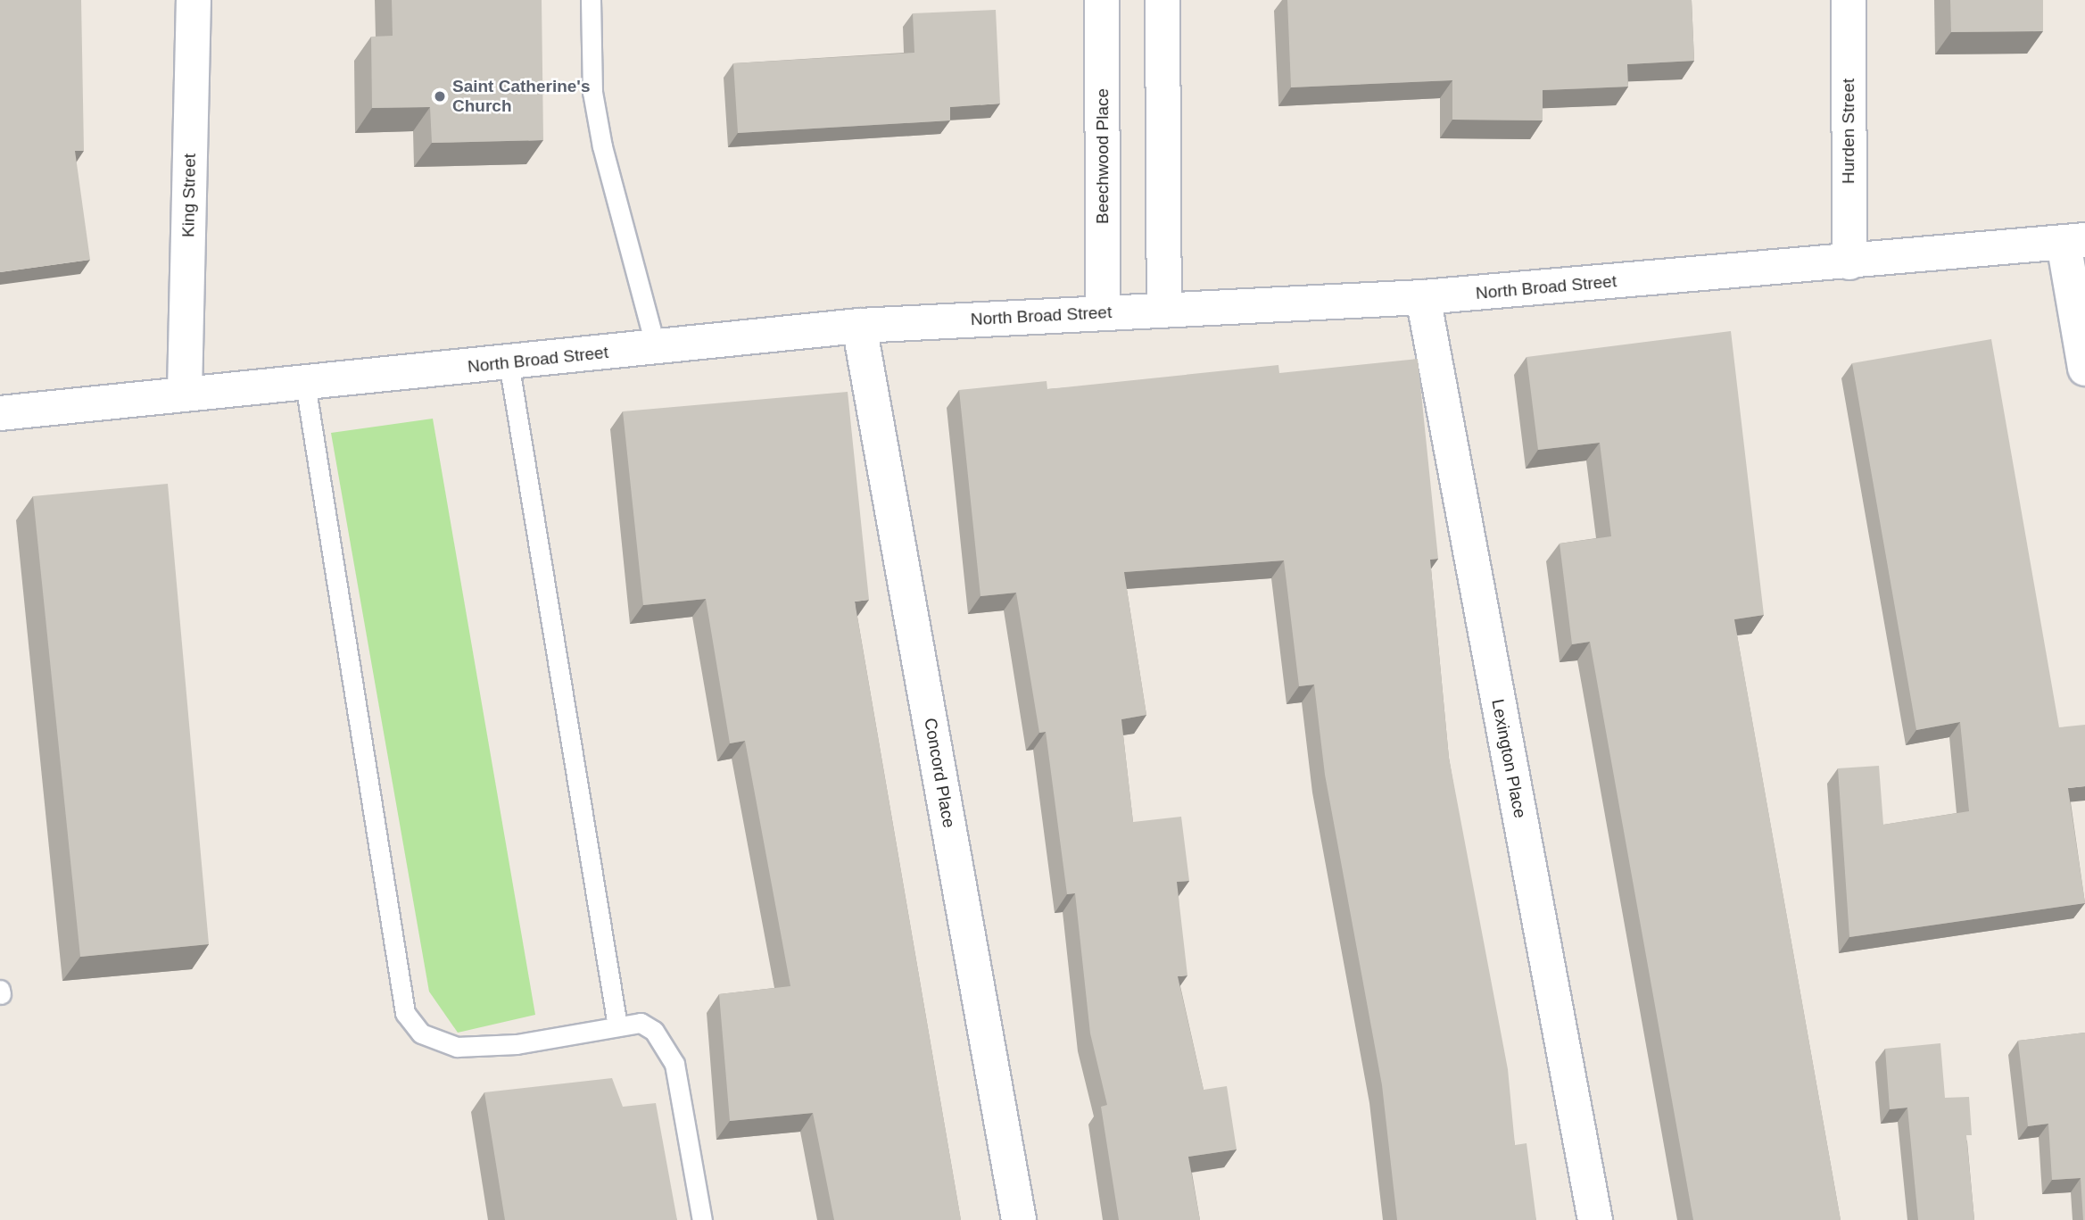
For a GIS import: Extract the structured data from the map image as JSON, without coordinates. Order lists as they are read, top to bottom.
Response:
{
  "streets": {
    "street": [
      "Hurden Street",
      "Beechwood Place",
      "King Street",
      "North Broad Street",
      "Lexington Place",
      "Concord Place"
    ]
  },
  "crossings": [
    ["Hurden Street", "North Broad Street"],
    ["Beechwood Place", "North Broad Street"],
    ["King Street", "North Broad Street"],
    ["North Broad Street", "Lexington Place"],
    ["North Broad Street", "Concord Place"]
  ],
  "places": ["Saint Catherine's Church"]
}
